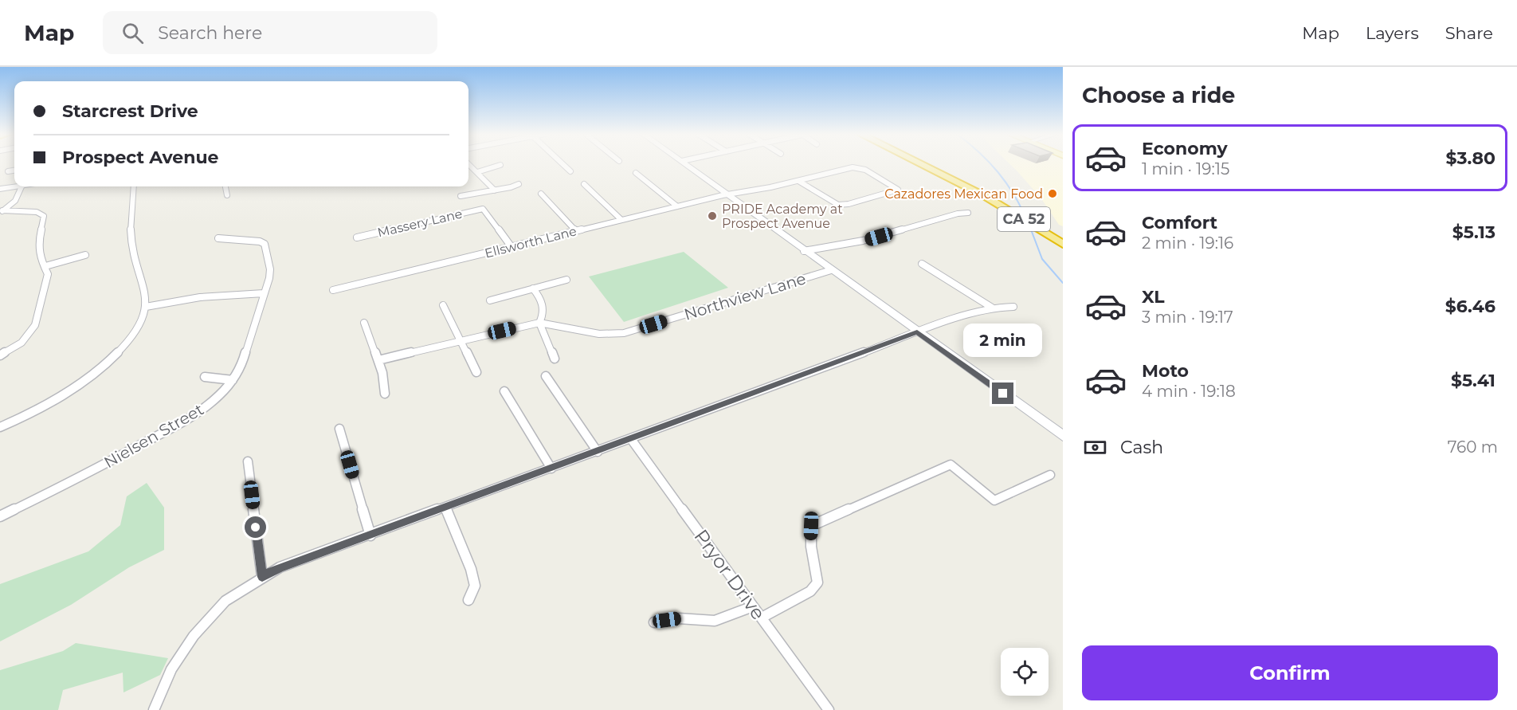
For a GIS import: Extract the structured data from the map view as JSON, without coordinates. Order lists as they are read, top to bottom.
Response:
{
  "streets": {
    "highway": ["CA 52"],
    "street": [
      "Massery Lane",
      "Ellsworth Lane",
      "Northview Lane",
      "Nielsen Street",
      "Pryor Drive"
    ]
  },
  "crossings": [
    ["Massery Lane", "Ellsworth Lane"]
  ],
  "places": ["Cazadores Mexican Food", "PRIDE Academy at Prospect Avenue"],
  "page": {
    "header": "Map",
    "search": "Search here",
    "nav": ["Map", "Layers", "Share"],
    "heading": "Choose a ride",
    "banner": ["Starcrest Drive", "Prospect Avenue"],
    "list": [
      {
        "name": "Economy",
        "note": "1 min · 19:15",
        "value": "$3.80"
      },
      {
        "name": "Comfort",
        "note": "2 min · 19:16",
        "value": "$5.13"
      },
      {
        "name": "XL",
        "note": "3 min · 19:17",
        "value": "$6.46"
      },
      {
        "name": "Moto",
        "note": "4 min · 19:18",
        "value": "$5.41"
      }
    ],
    "bubble": "2 min",
    "pay": ["Cash", "760 m"],
    "buttons": "Confirm"
  }
}
